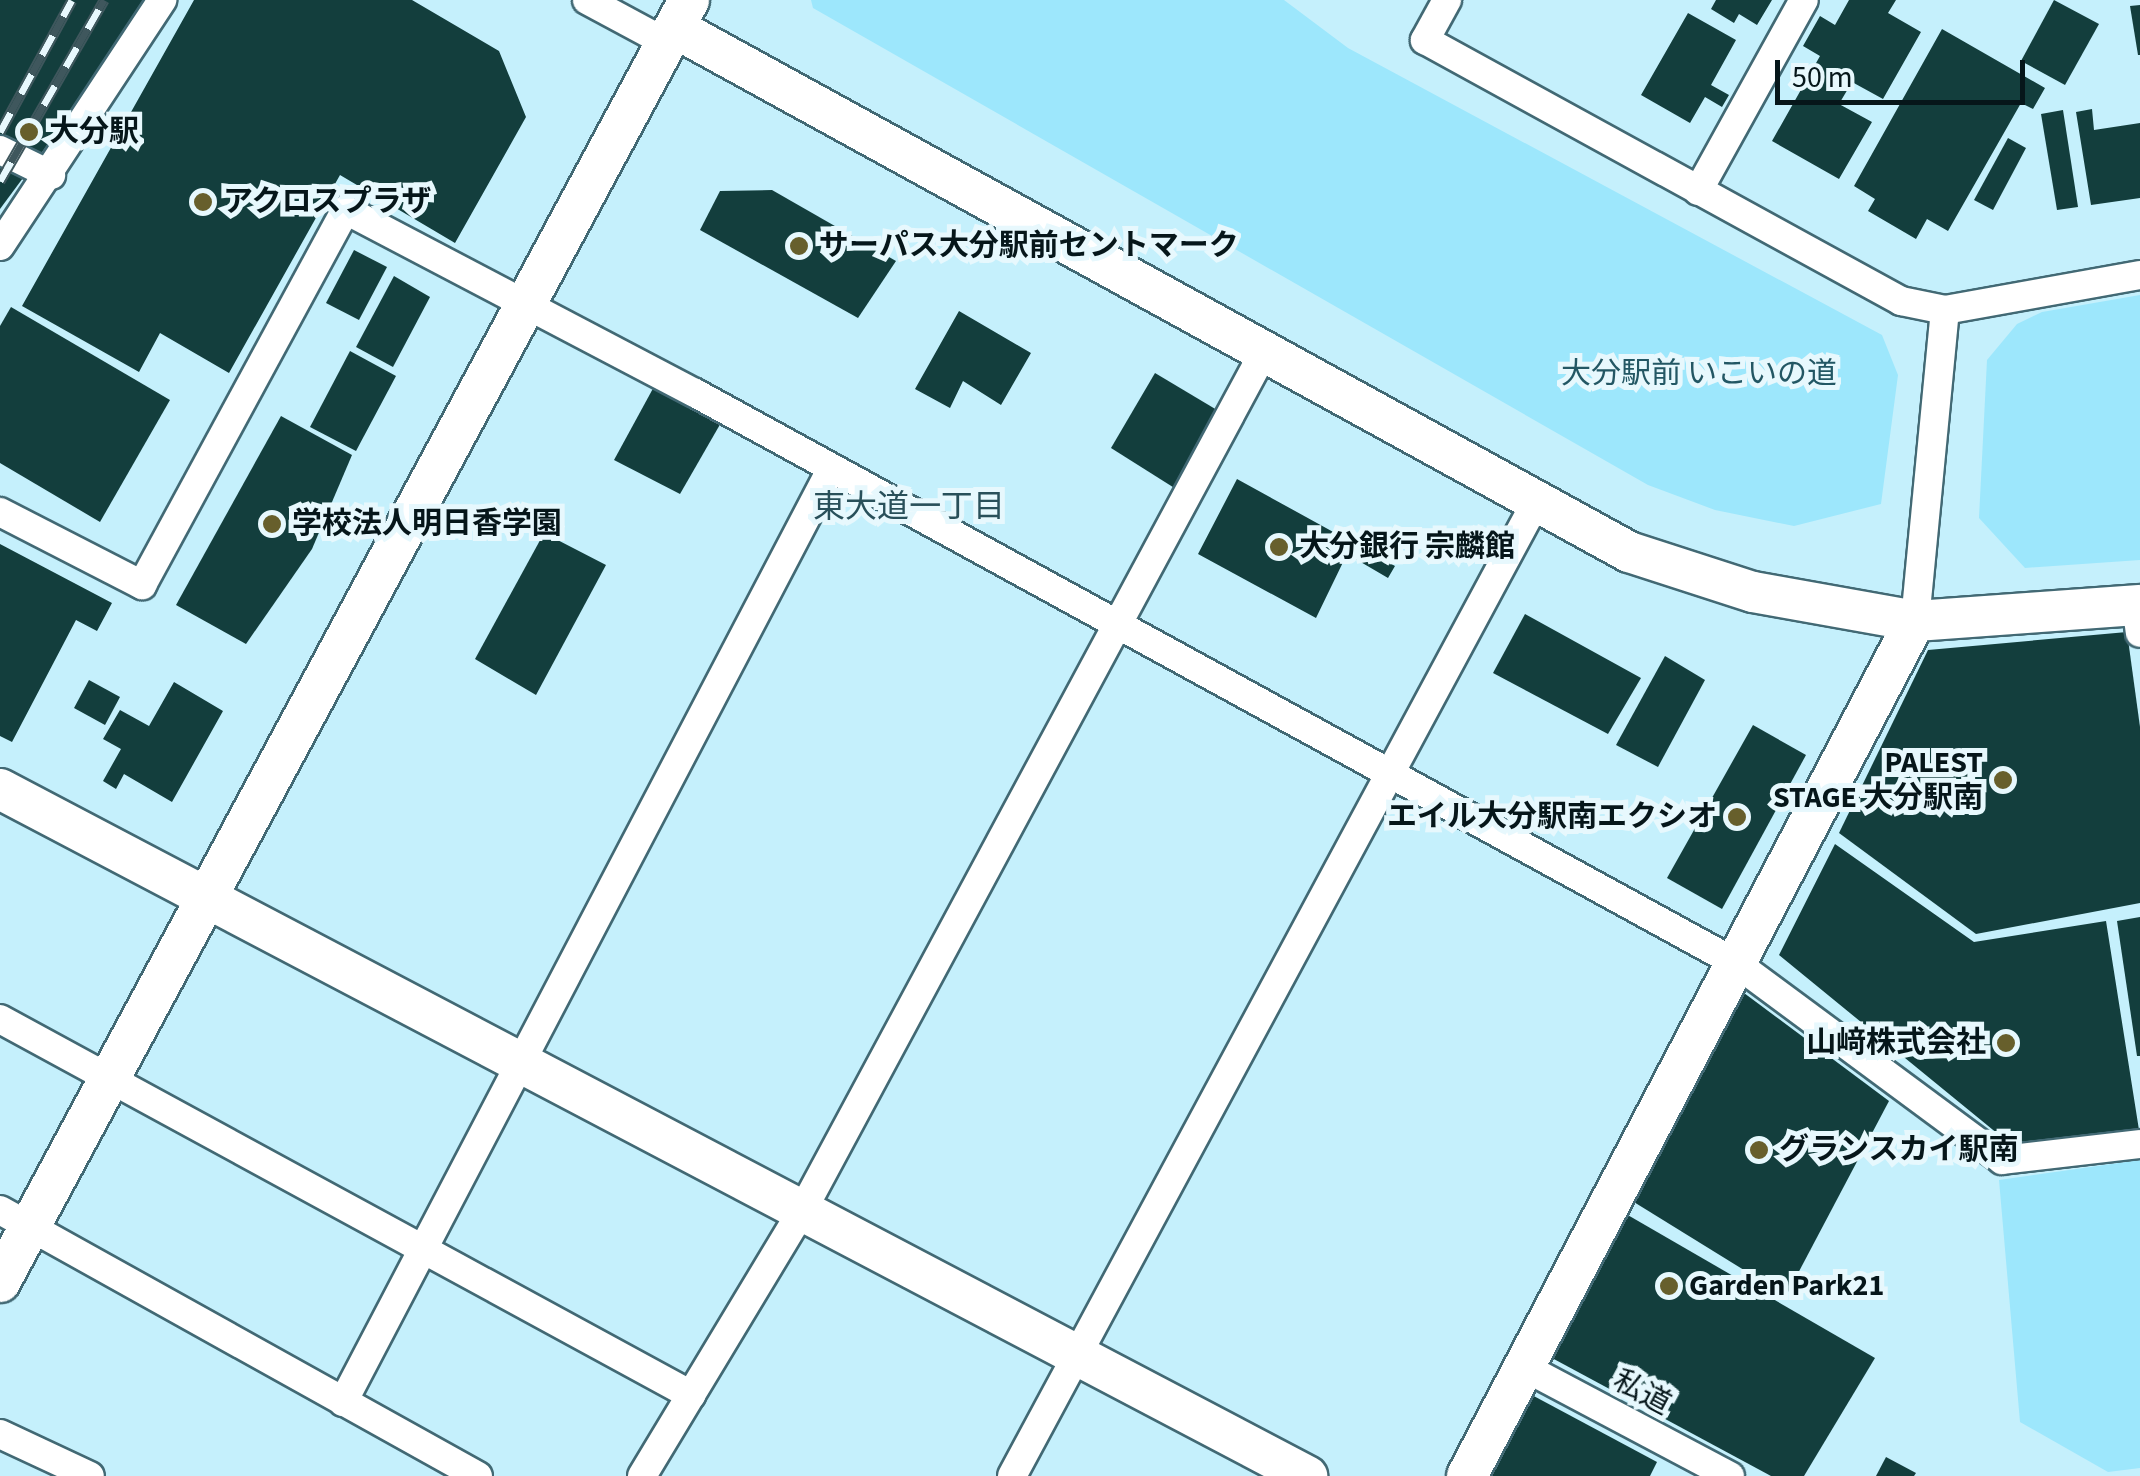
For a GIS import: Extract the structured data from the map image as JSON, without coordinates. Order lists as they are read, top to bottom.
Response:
{
  "streets": {
    "street": ["私道"]
  },
  "districts": ["東大道一丁目"],
  "parks": ["大分駅前 いこいの道"],
  "places": [
    "大分駅",
    "アクロスプラザ",
    "サーパス大分駅前セントマーク",
    "学校法人明日香学園",
    "大分銀行 宗麟館",
    "PALEST STAGE 大分駅南",
    "エイル大分駅南エクシオ",
    "山﨑株式会社",
    "グランスカイ駅南",
    "Garden Park21"
  ],
  "scale_bar": "50 m"
}
